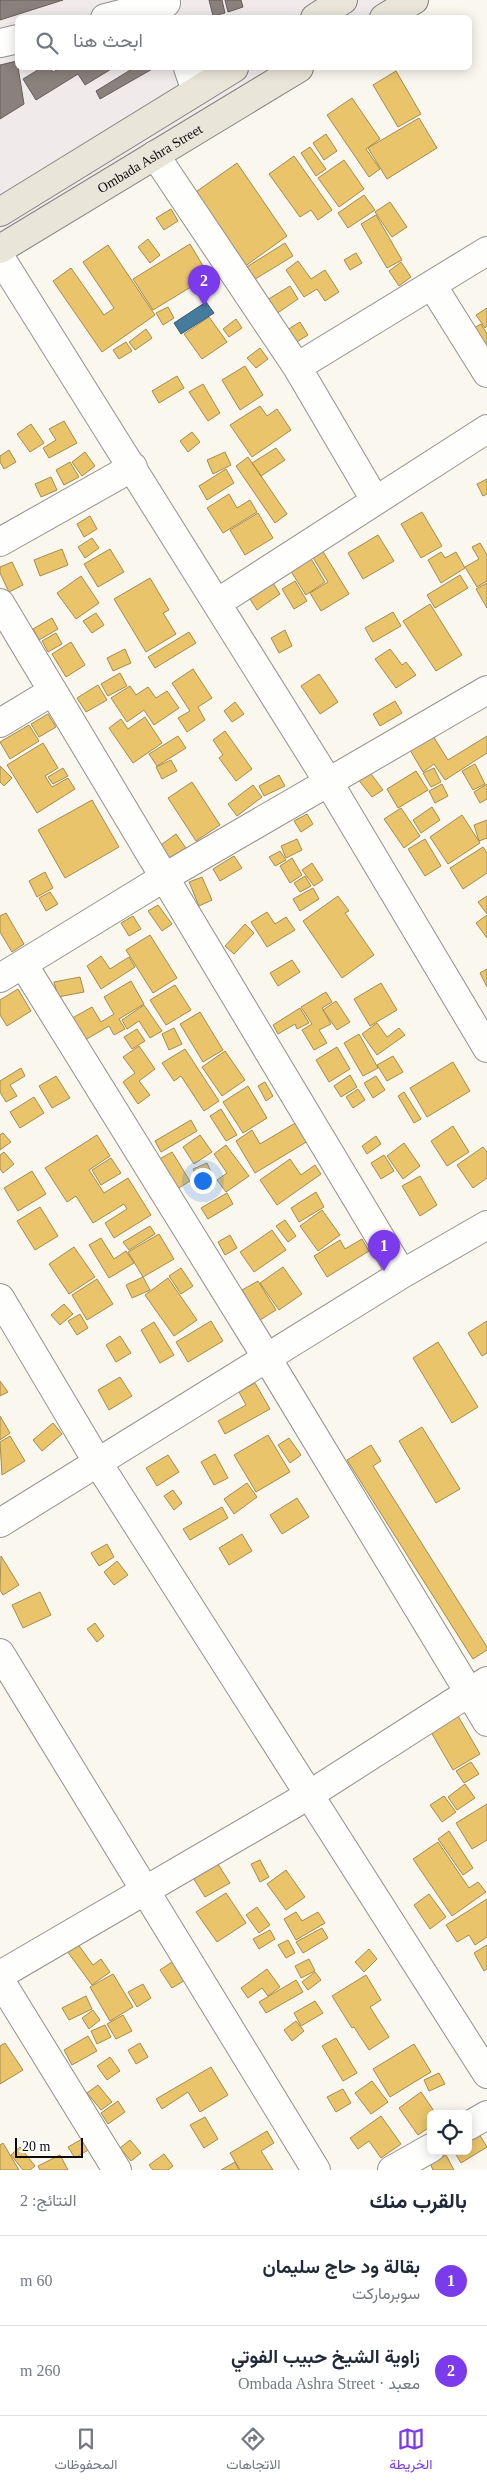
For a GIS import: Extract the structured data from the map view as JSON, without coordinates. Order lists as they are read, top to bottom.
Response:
{
  "streets": {
    "main road": ["Ombada Ashra Street"]
  },
  "scale_bar": "20 m",
  "page": {
    "search": "ابحث هنا",
    "pins": ["2", "1"],
    "scale": "20 m",
    "heading": ["بالقرب منك", "النتائج: 2"],
    "list": [
      {
        "mark": "1",
        "name": "بقالة ود حاج سليمان",
        "note": "سوبرماركت",
        "value": "60 m"
      },
      {
        "mark": "2",
        "name": "زاوية الشيخ حبيب الفوتي",
        "note": "معبد · Ombada Ashra Street",
        "value": "260 m"
      }
    ],
    "nav": ["الخريطة", "الاتجاهات", "المحفوظات"]
  }
}
